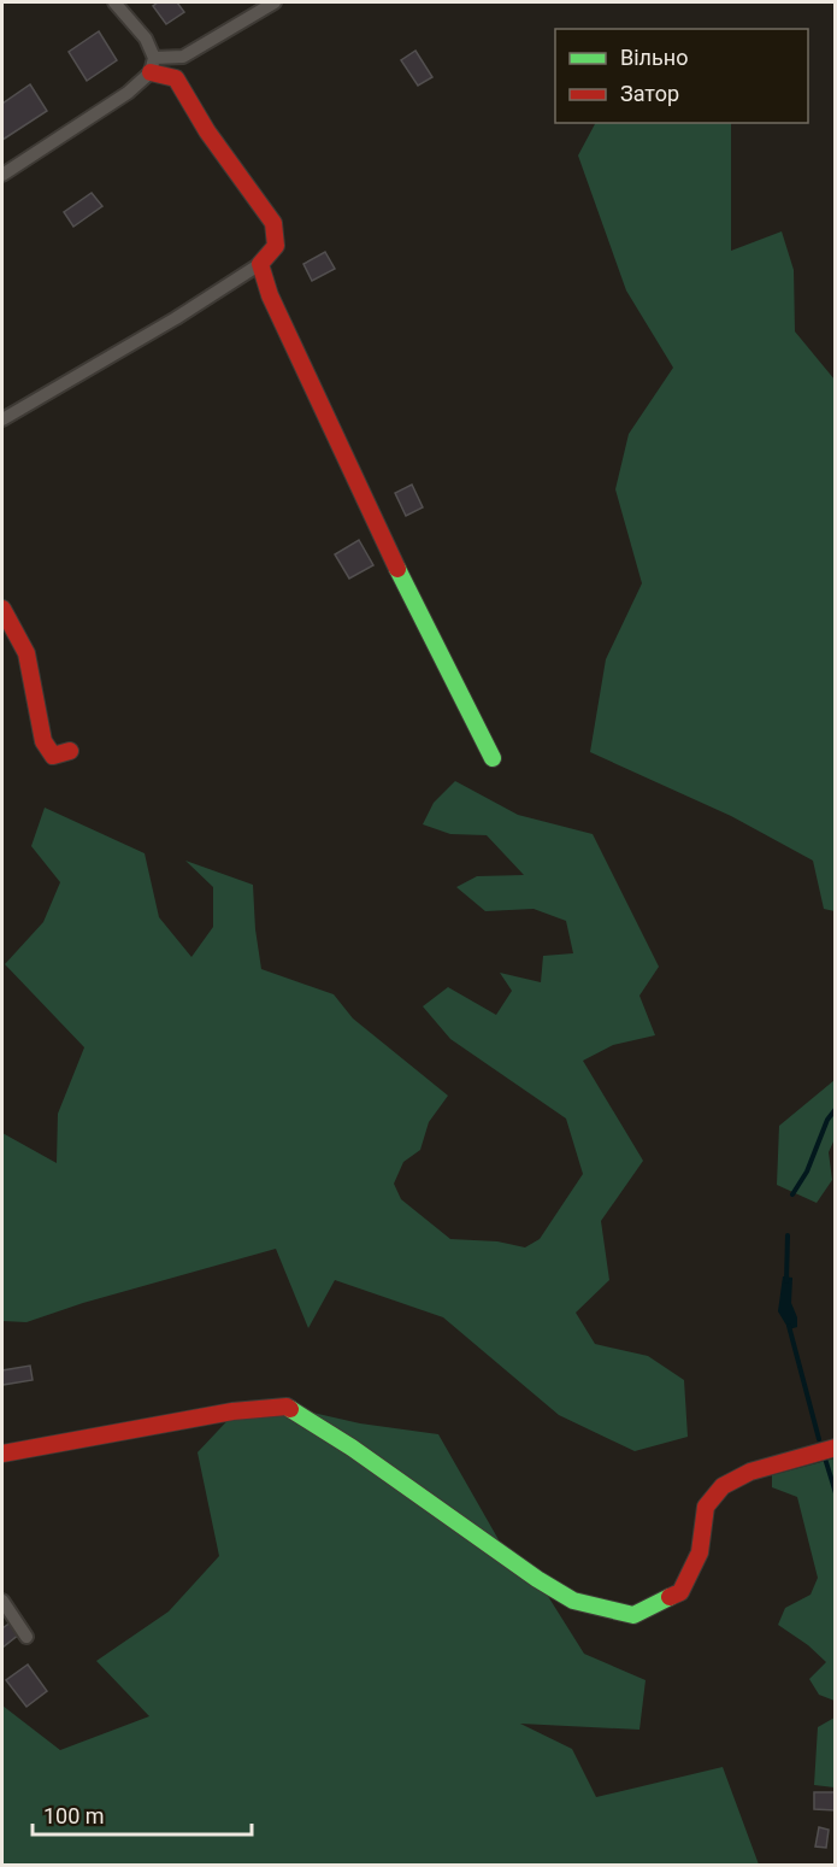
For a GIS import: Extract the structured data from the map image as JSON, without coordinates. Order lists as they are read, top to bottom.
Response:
{
  "legend": ["Вільно", "Затор"],
  "scale_bar": "100 m"
}
